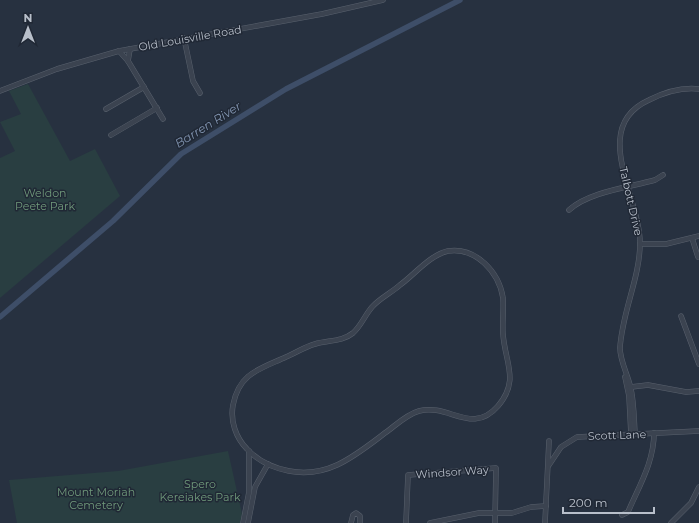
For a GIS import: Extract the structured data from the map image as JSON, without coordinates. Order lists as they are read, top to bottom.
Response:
{
  "streets": {
    "street": [
      "Old Louisville Road",
      "Talbott Drive",
      "Scott Lane",
      "Windsor Way"
    ]
  },
  "crossings": [
    ["Talbott Drive", "Scott Lane"]
  ],
  "water": ["Barren River"],
  "parks": ["Weldon Peete Park", "Spero Kereiakes Park", "Mount Moriah Cemetery"],
  "scale_bar": "200 m",
  "north": "top"
}
